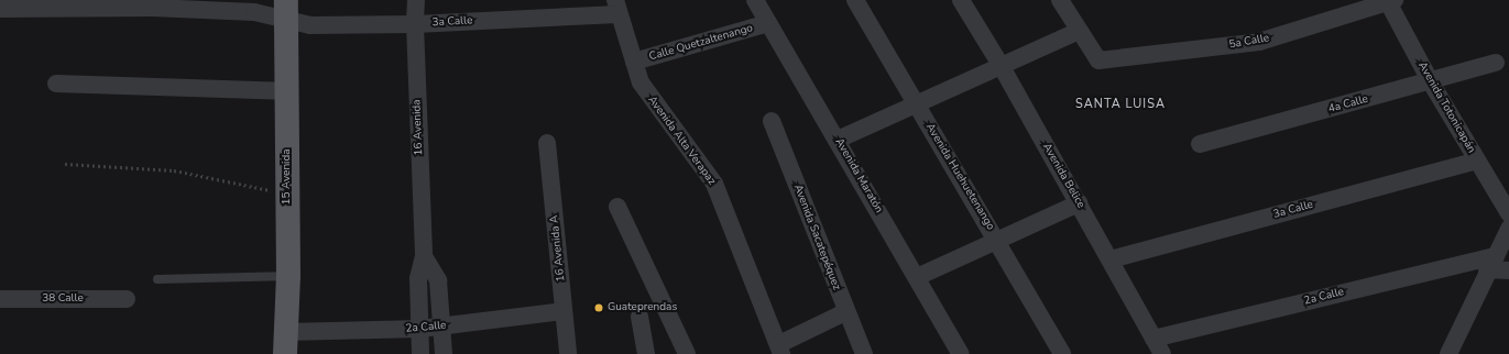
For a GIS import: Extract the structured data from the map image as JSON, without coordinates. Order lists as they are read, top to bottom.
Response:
{
  "streets": {
    "main road": ["15 Avenida"],
    "street": [
      "3a Calle",
      "5a Calle",
      "Calle Quetzaltenango",
      "4a Calle",
      "Avenida Totonicapán",
      "16 Avenida",
      "Avenida Alta Verapaz",
      "Avenida Maratón",
      "Avenida Belice",
      "Avenida Huehuetenango",
      "Avenida Sacatepéquez",
      "16 Avenida A",
      "2a Calle",
      "38 Calle"
    ]
  },
  "crossings": [
    ["3a Calle", "Avenida Totonicapán"],
    ["3a Calle", "16 Avenida"],
    ["3a Calle", "Avenida Alta Verapaz"],
    ["3a Calle", "Avenida Belice"],
    ["3a Calle", "15 Avenida"],
    ["5a Calle", "Avenida Totonicapán"],
    ["Calle Quetzaltenango", "Avenida Alta Verapaz"],
    ["Calle Quetzaltenango", "Avenida Maratón"],
    ["4a Calle", "Avenida Totonicapán"],
    ["16 Avenida", "2a Calle"],
    ["Avenida Belice", "2a Calle"],
    ["15 Avenida", "2a Calle"],
    ["16 Avenida A", "2a Calle"]
  ],
  "districts": ["SANTA LUISA"],
  "places": ["Guateprendas"]
}
